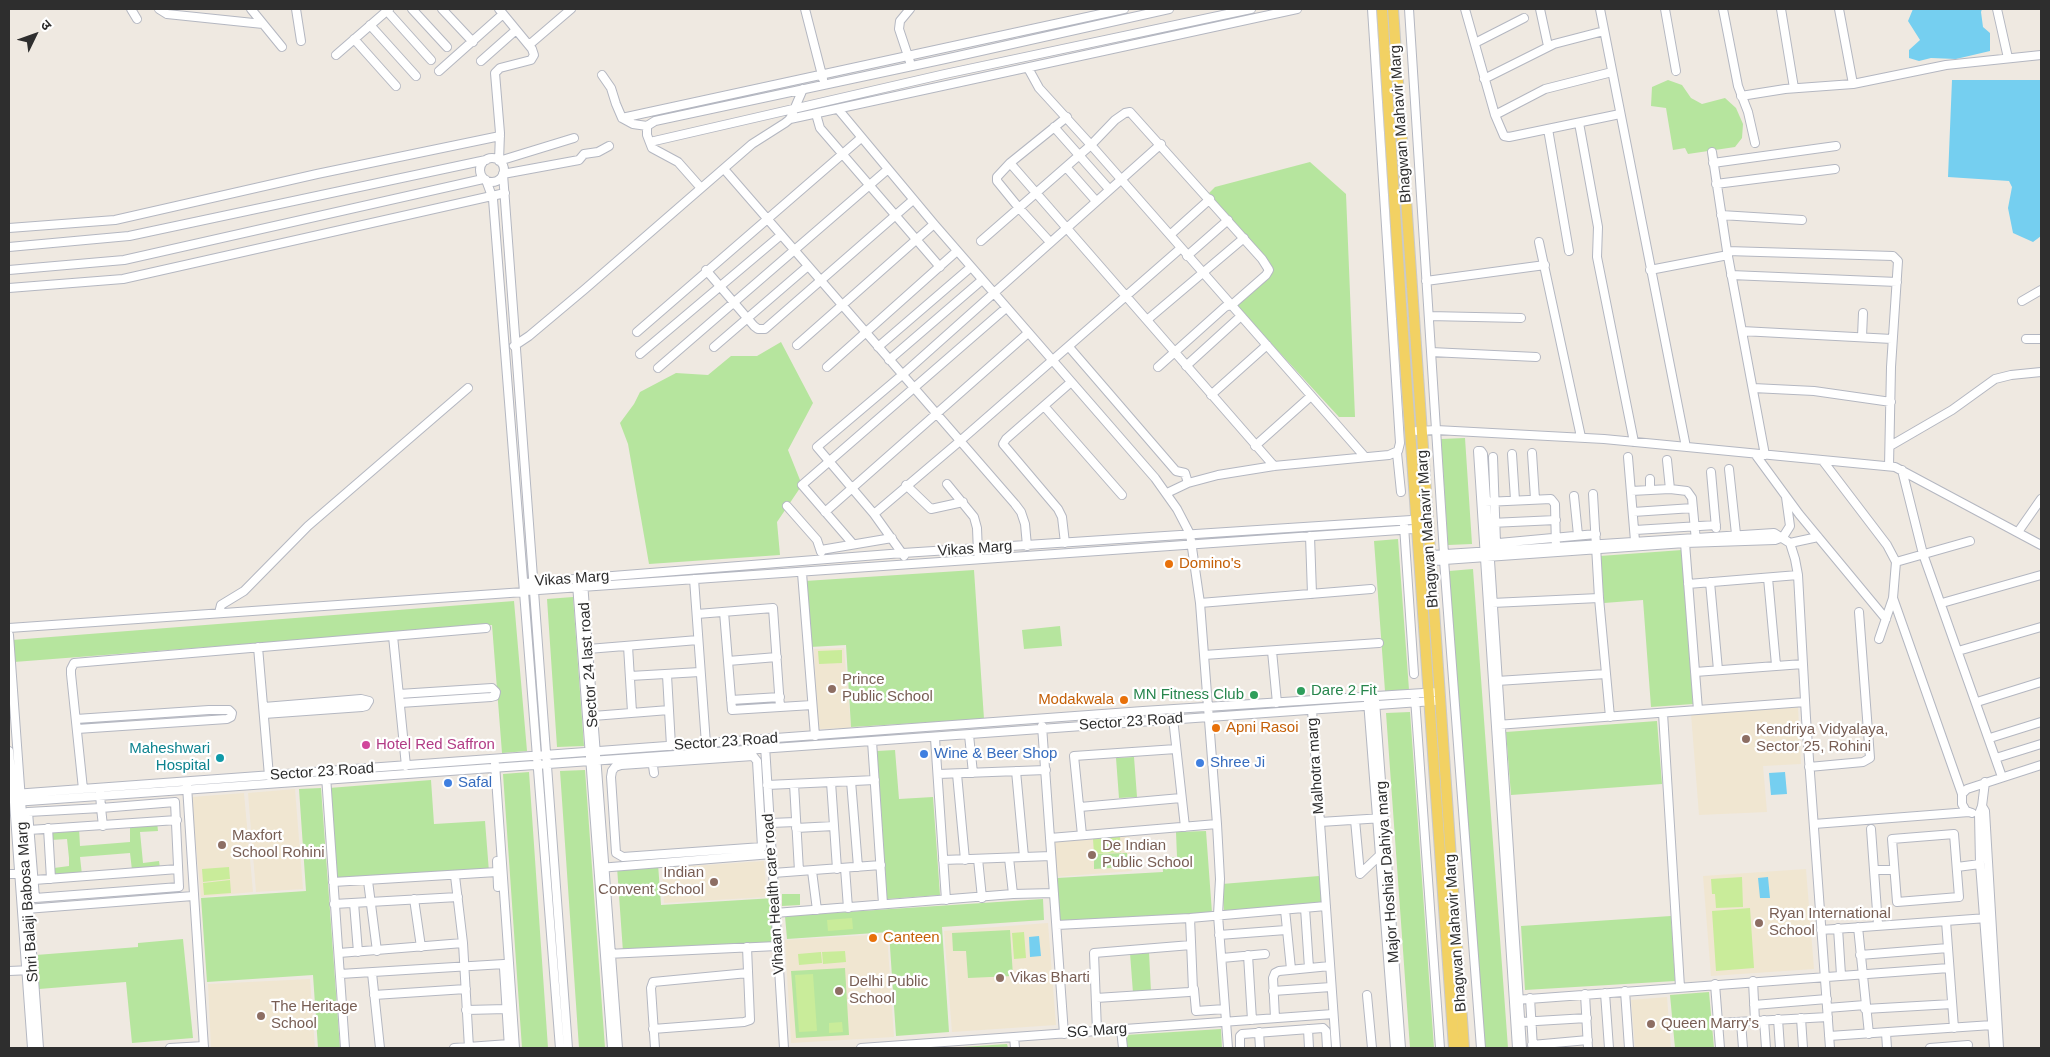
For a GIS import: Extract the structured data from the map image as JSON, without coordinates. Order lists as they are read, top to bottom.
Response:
{
  "streets": {
    "main road": ["Bhagwan Mahavir Marg"],
    "street": [
      "Vikas Marg",
      "Sector 24 last road",
      "Sector 23 Road",
      "Malhotra marg",
      "Major Hoshiar Dahiya marg",
      "Vihaan Health care road",
      "Shri Balaji Babosa Marg",
      "SG Marg"
    ]
  },
  "crossings": [
    ["Bhagwan Mahavir Marg", "Vikas Marg"],
    ["Bhagwan Mahavir Marg", "Sector 23 Road"],
    ["Vikas Marg", "Sector 24 last road"],
    ["Sector 24 last road", "Sector 23 Road"],
    ["Sector 23 Road", "Malhotra marg"],
    ["Sector 23 Road", "Major Hoshiar Dahiya marg"],
    ["Sector 23 Road", "Vihaan Health care road"],
    ["Sector 23 Road", "Shri Balaji Babosa Marg"],
    ["Malhotra marg", "SG Marg"]
  ],
  "places": [
    "Domino's",
    "Prince Public School",
    "Dare 2 Fit",
    "MN Fitness Club",
    "Modakwala",
    "Apni Rasoi",
    "Kendriya Vidyalaya, Sector 25, Rohini",
    "Hotel Red Saffron",
    "Wine & Beer Shop",
    "Maheshwari Hospital",
    "Shree Ji",
    "Safal",
    "Maxfort School Rohini",
    "De Indian Public School",
    "Indian Convent School",
    "Ryan International School",
    "Canteen",
    "Vikas Bharti",
    "Delhi Public School",
    "The Heritage School",
    "Queen Marry's"
  ],
  "north": "top right"
}
